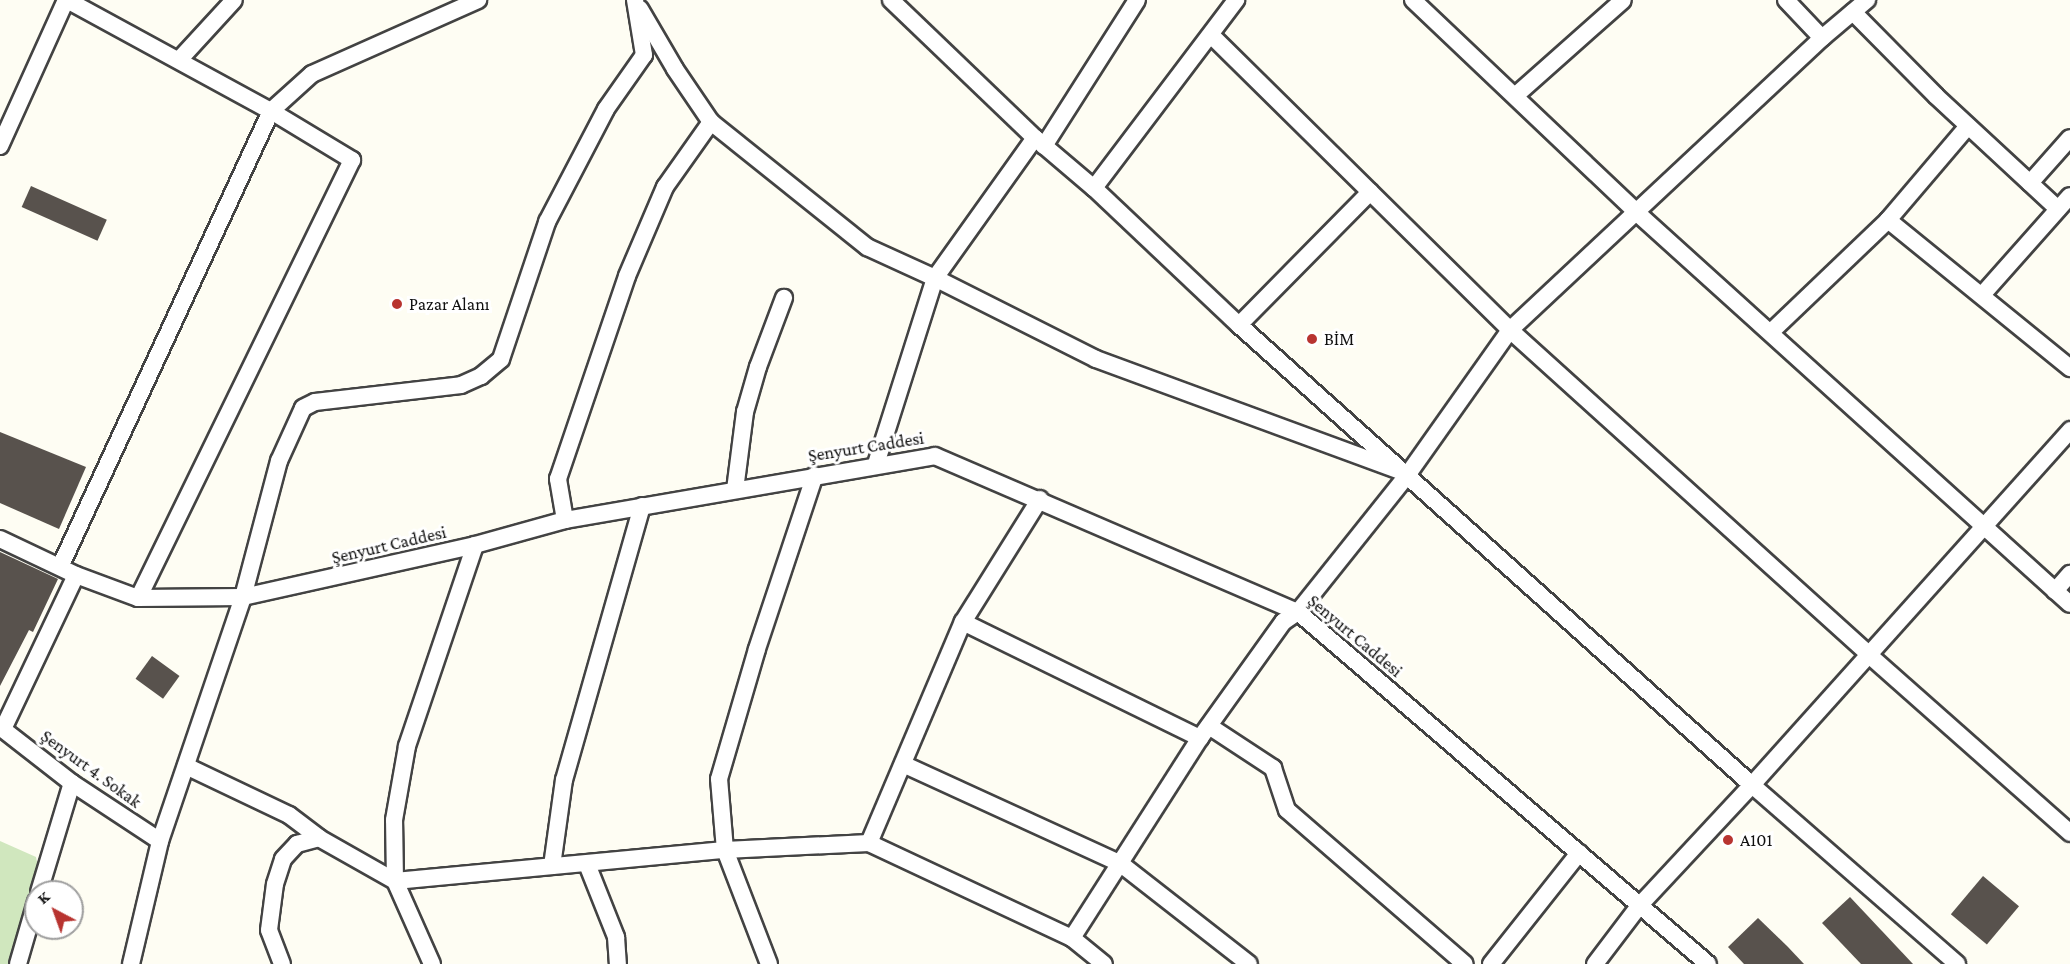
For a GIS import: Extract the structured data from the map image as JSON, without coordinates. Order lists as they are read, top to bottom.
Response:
{
  "streets": {
    "street": ["Şenyurt Caddesi", "Şenyurt 4. Sokak"]
  },
  "places": ["Pazar Alanı", "BİM", "A101"],
  "north": "top left"
}
